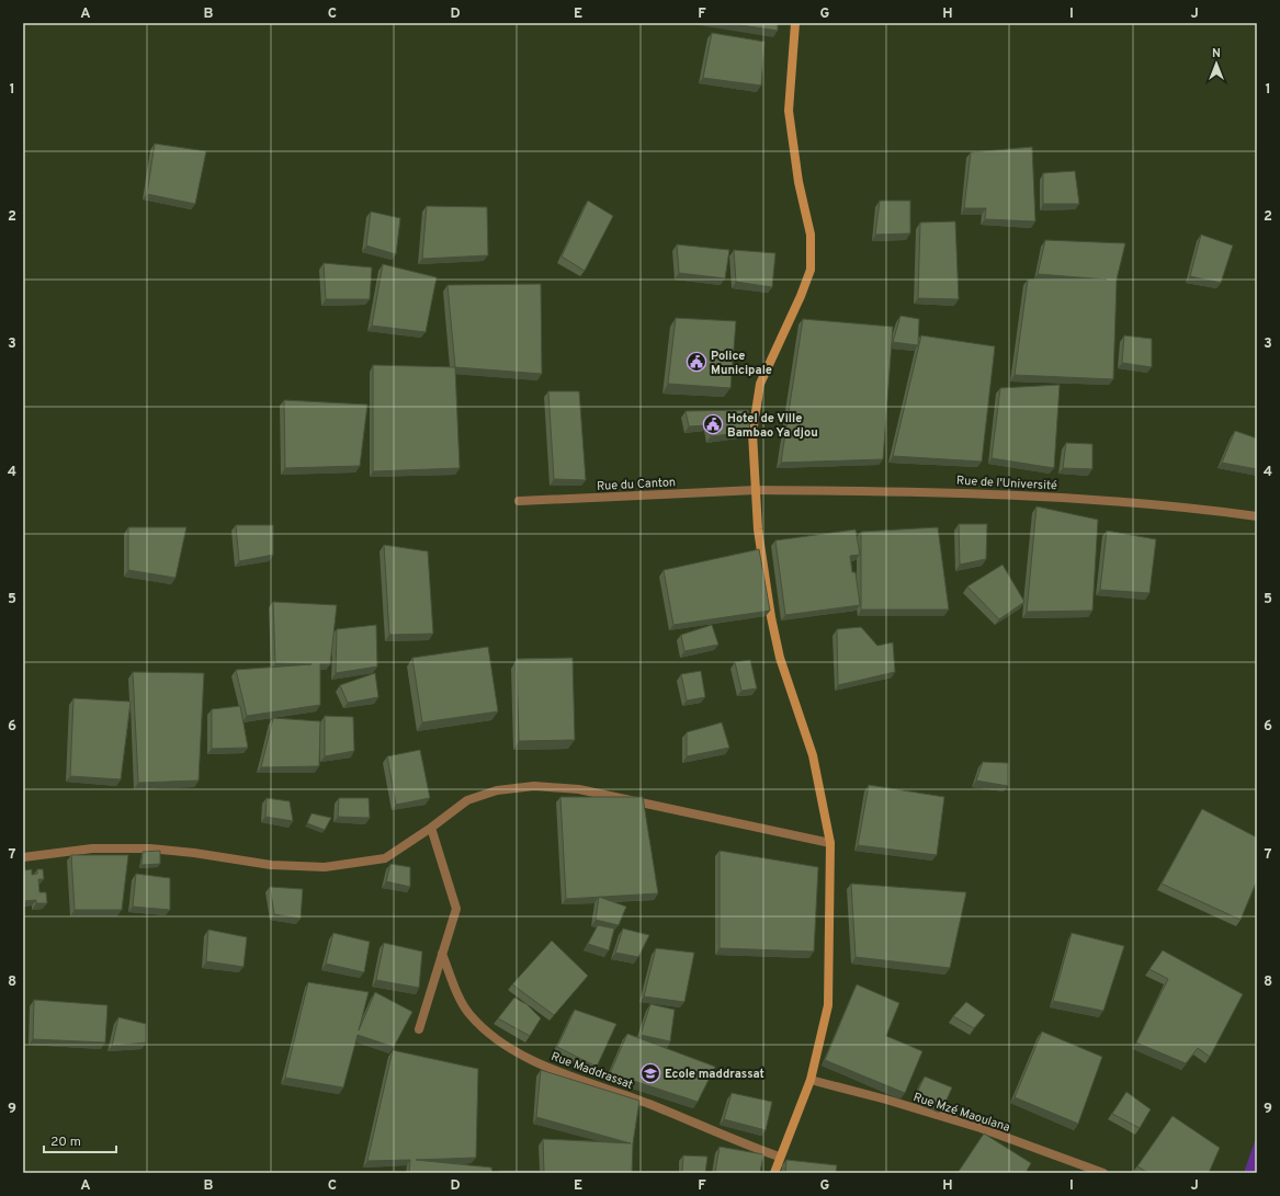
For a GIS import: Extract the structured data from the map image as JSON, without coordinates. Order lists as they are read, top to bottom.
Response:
{
  "streets": {
    "street": [
      "Rue de l'Université",
      "Rue du Canton",
      "Rue Maddrassat",
      "Rue Mzé Maoulana"
    ]
  },
  "crossings": [
    ["Rue de l'Université", "Rue du Canton"]
  ],
  "places": {
    "public building": ["Police Municipale", "Hotel de Ville Bambao Ya djou"],
    "school or university": ["Ecole maddrassat"]
  },
  "scale_bar": "20 m",
  "north": "top",
  "grid": {
    "columns": [
      "A",
      "B",
      "C",
      "D",
      "E",
      "F",
      "G",
      "H",
      "I",
      "J"
    ],
    "rows": [
      "1",
      "2",
      "3",
      "4",
      "5",
      "6",
      "7",
      "8",
      "9"
    ]
  }
}
